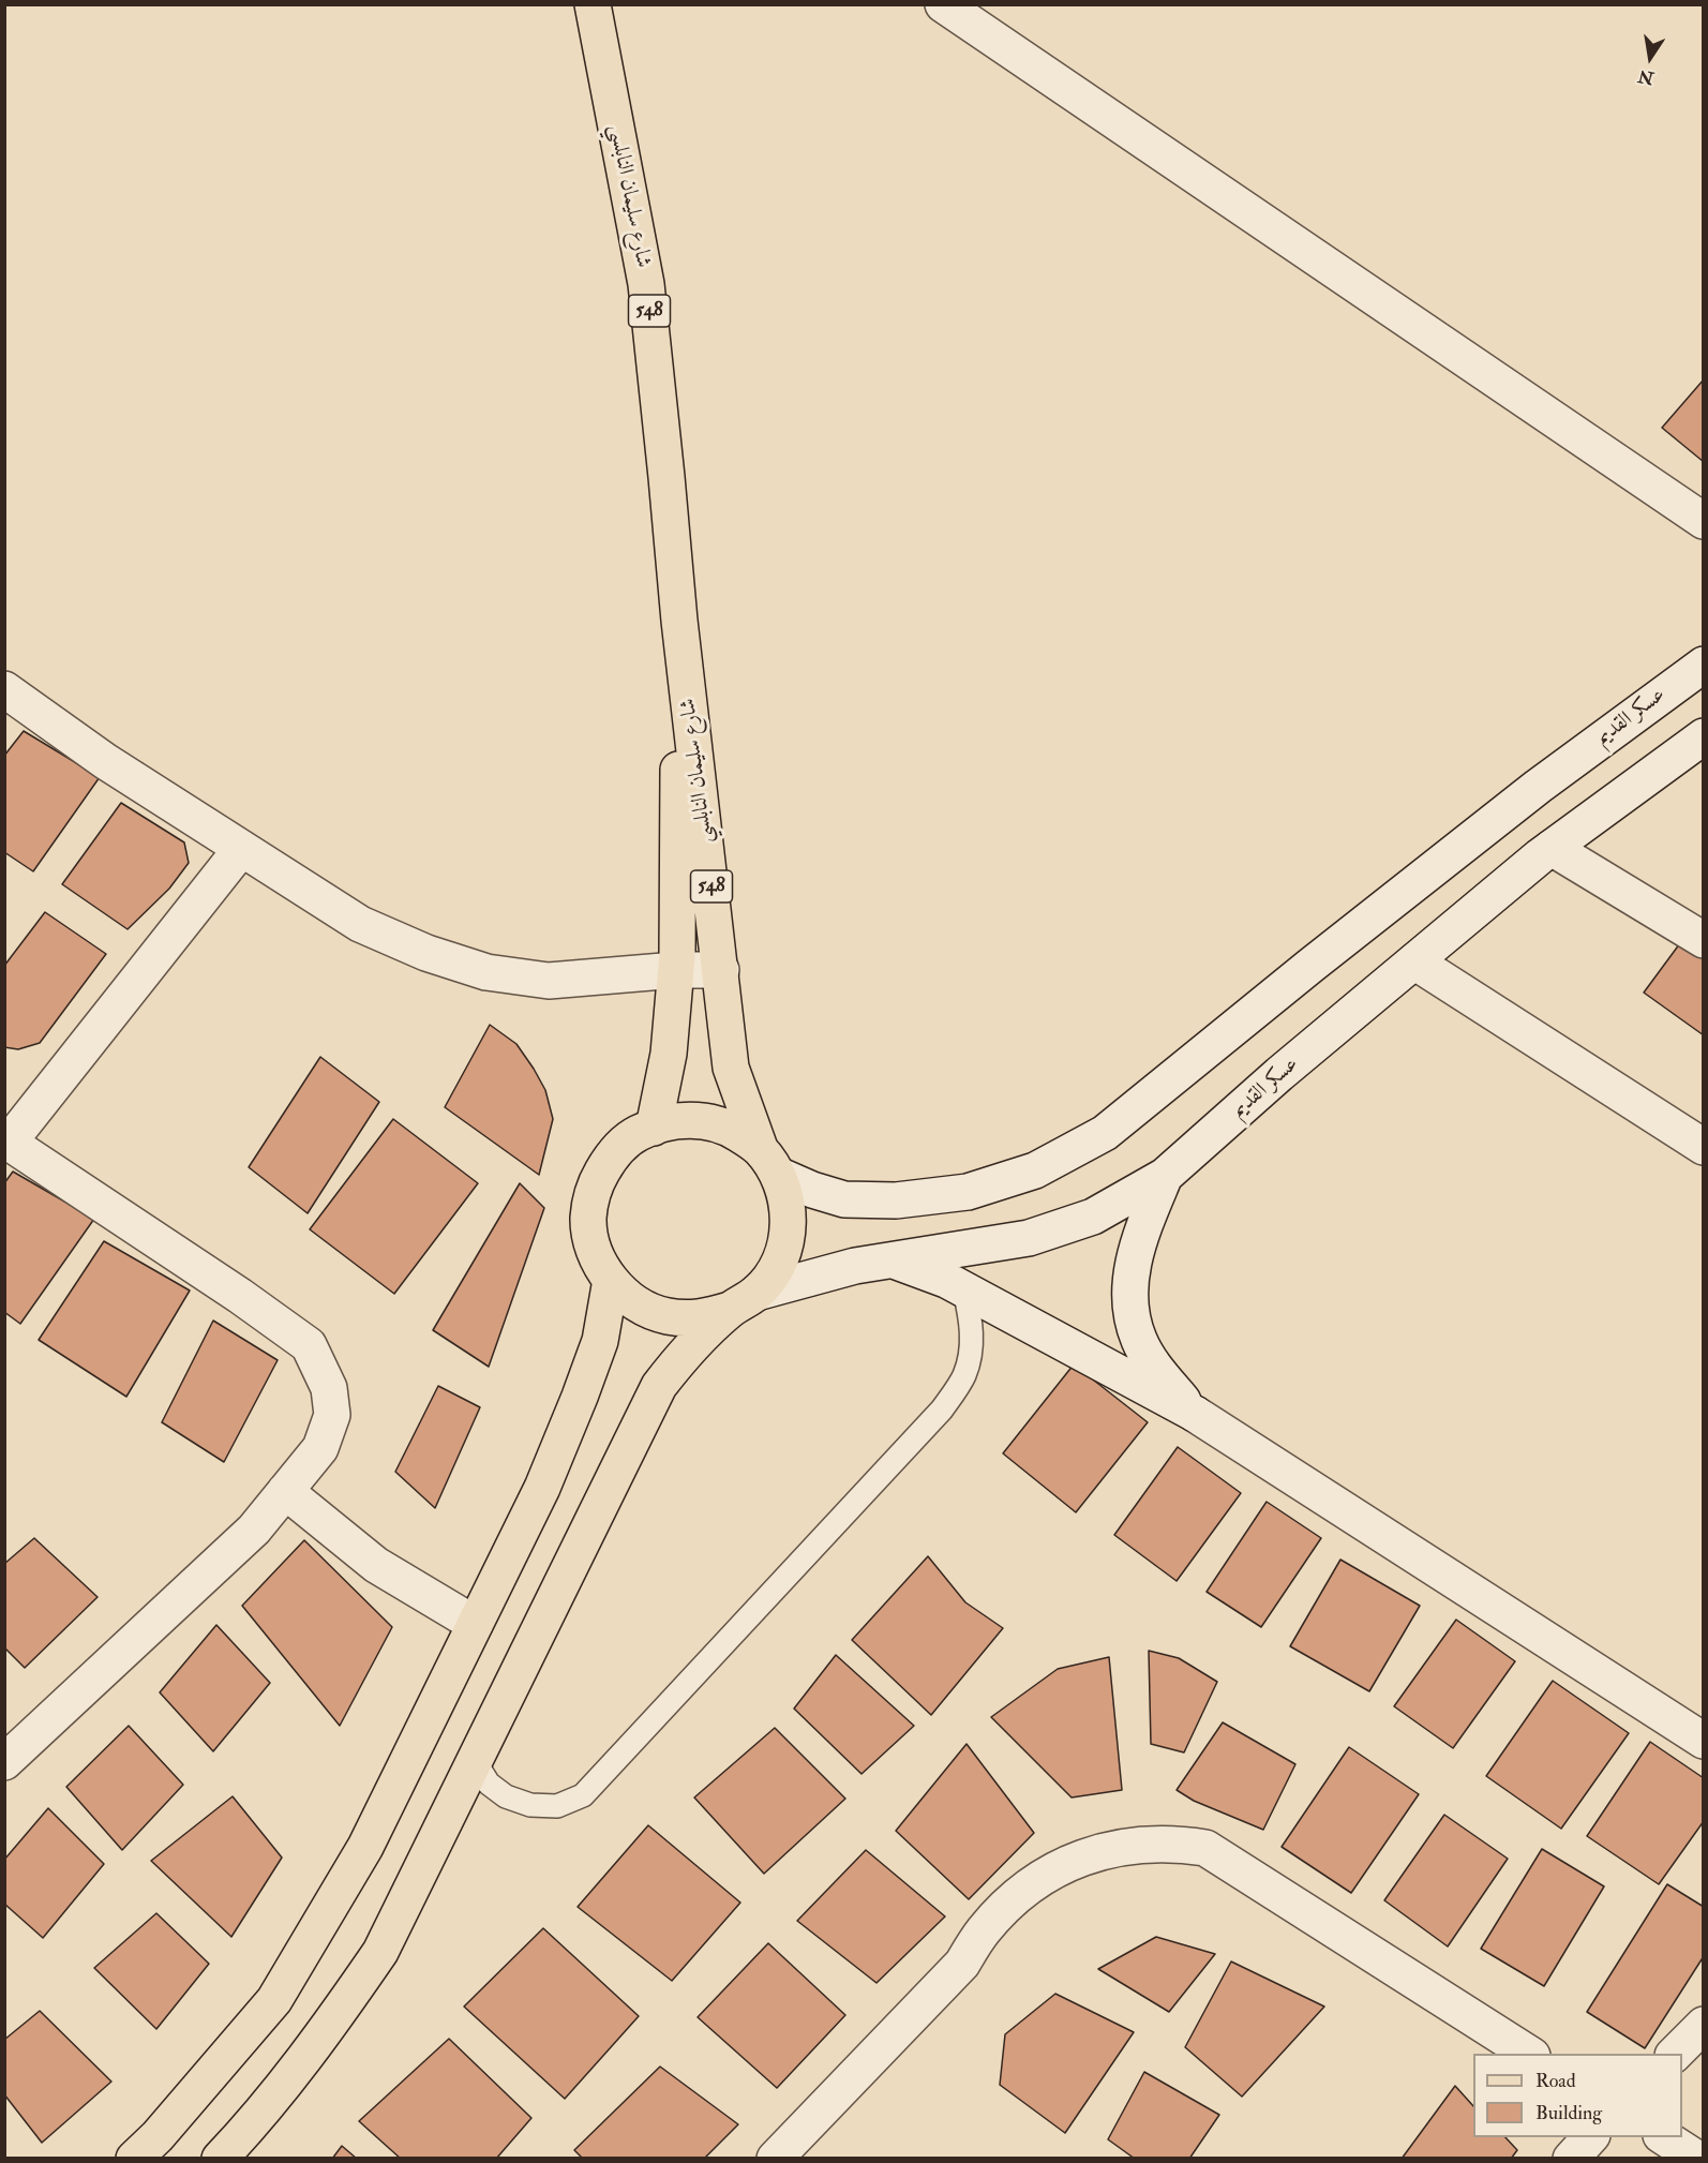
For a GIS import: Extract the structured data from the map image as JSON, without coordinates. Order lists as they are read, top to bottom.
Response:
{
  "streets": {
    "main road": ["شارع سليمان النابلسي", "548"],
    "street": ["عسكر القديم"]
  },
  "crossings": [
    ["شارع سليمان النابلسي", "عسكر القديم"]
  ],
  "legend": ["Road", "Building"],
  "north": "bottom"
}
